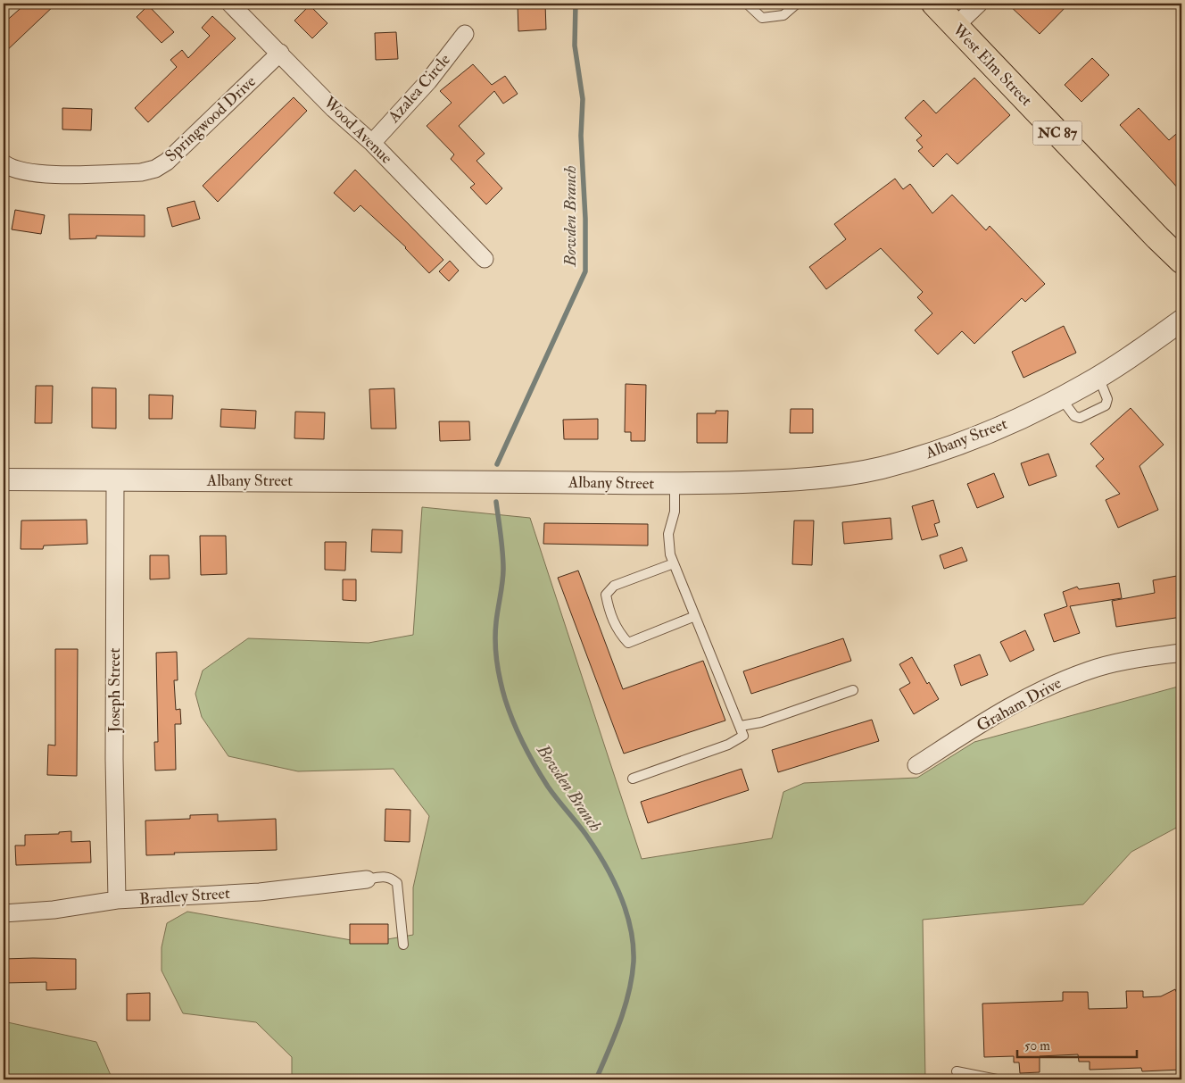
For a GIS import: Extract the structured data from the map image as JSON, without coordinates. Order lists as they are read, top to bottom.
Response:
{
  "streets": {
    "highway": ["West Elm Street", "NC 87"],
    "street": [
      "Azalea Circle",
      "Springwood Drive",
      "Wood Avenue",
      "Albany Street",
      "Joseph Street",
      "Graham Drive",
      "Bradley Street"
    ]
  },
  "crossings": [
    ["Azalea Circle", "Wood Avenue"],
    ["Springwood Drive", "Wood Avenue"],
    ["Albany Street", "Joseph Street"],
    ["Joseph Street", "Bradley Street"]
  ],
  "water": ["Bowden Branch"],
  "scale_bar": "50 m"
}
